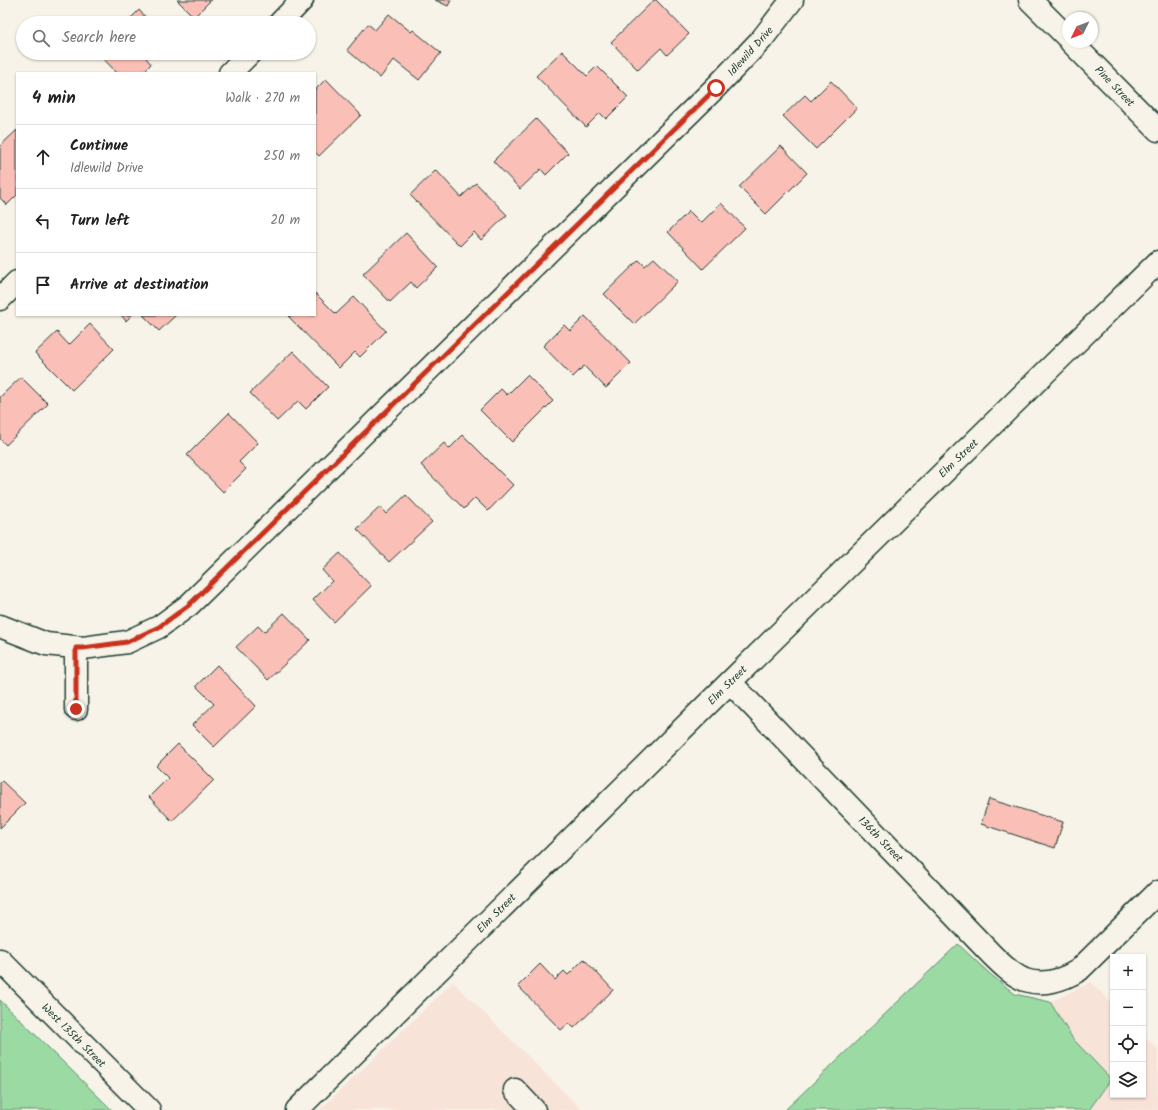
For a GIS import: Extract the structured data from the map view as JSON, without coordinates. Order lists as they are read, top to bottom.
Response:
{
  "streets": {
    "street": [
      "Idlewild Drive",
      "Pine Street",
      "Elm Street",
      "136th Street",
      "West 135th Street"
    ]
  },
  "crossings": [
    ["Elm Street", "136th Street"]
  ],
  "north": "bottom left",
  "page": {
    "search": "Search here",
    "heading": ["4 min", "Walk · 270 m"],
    "list": [
      ["Continue", "Idlewild Drive", "250 m"],
      ["Turn left", "20 m"],
      "Arrive at destination"
    ],
    "map_buttons": ["+", "−"]
  }
}
